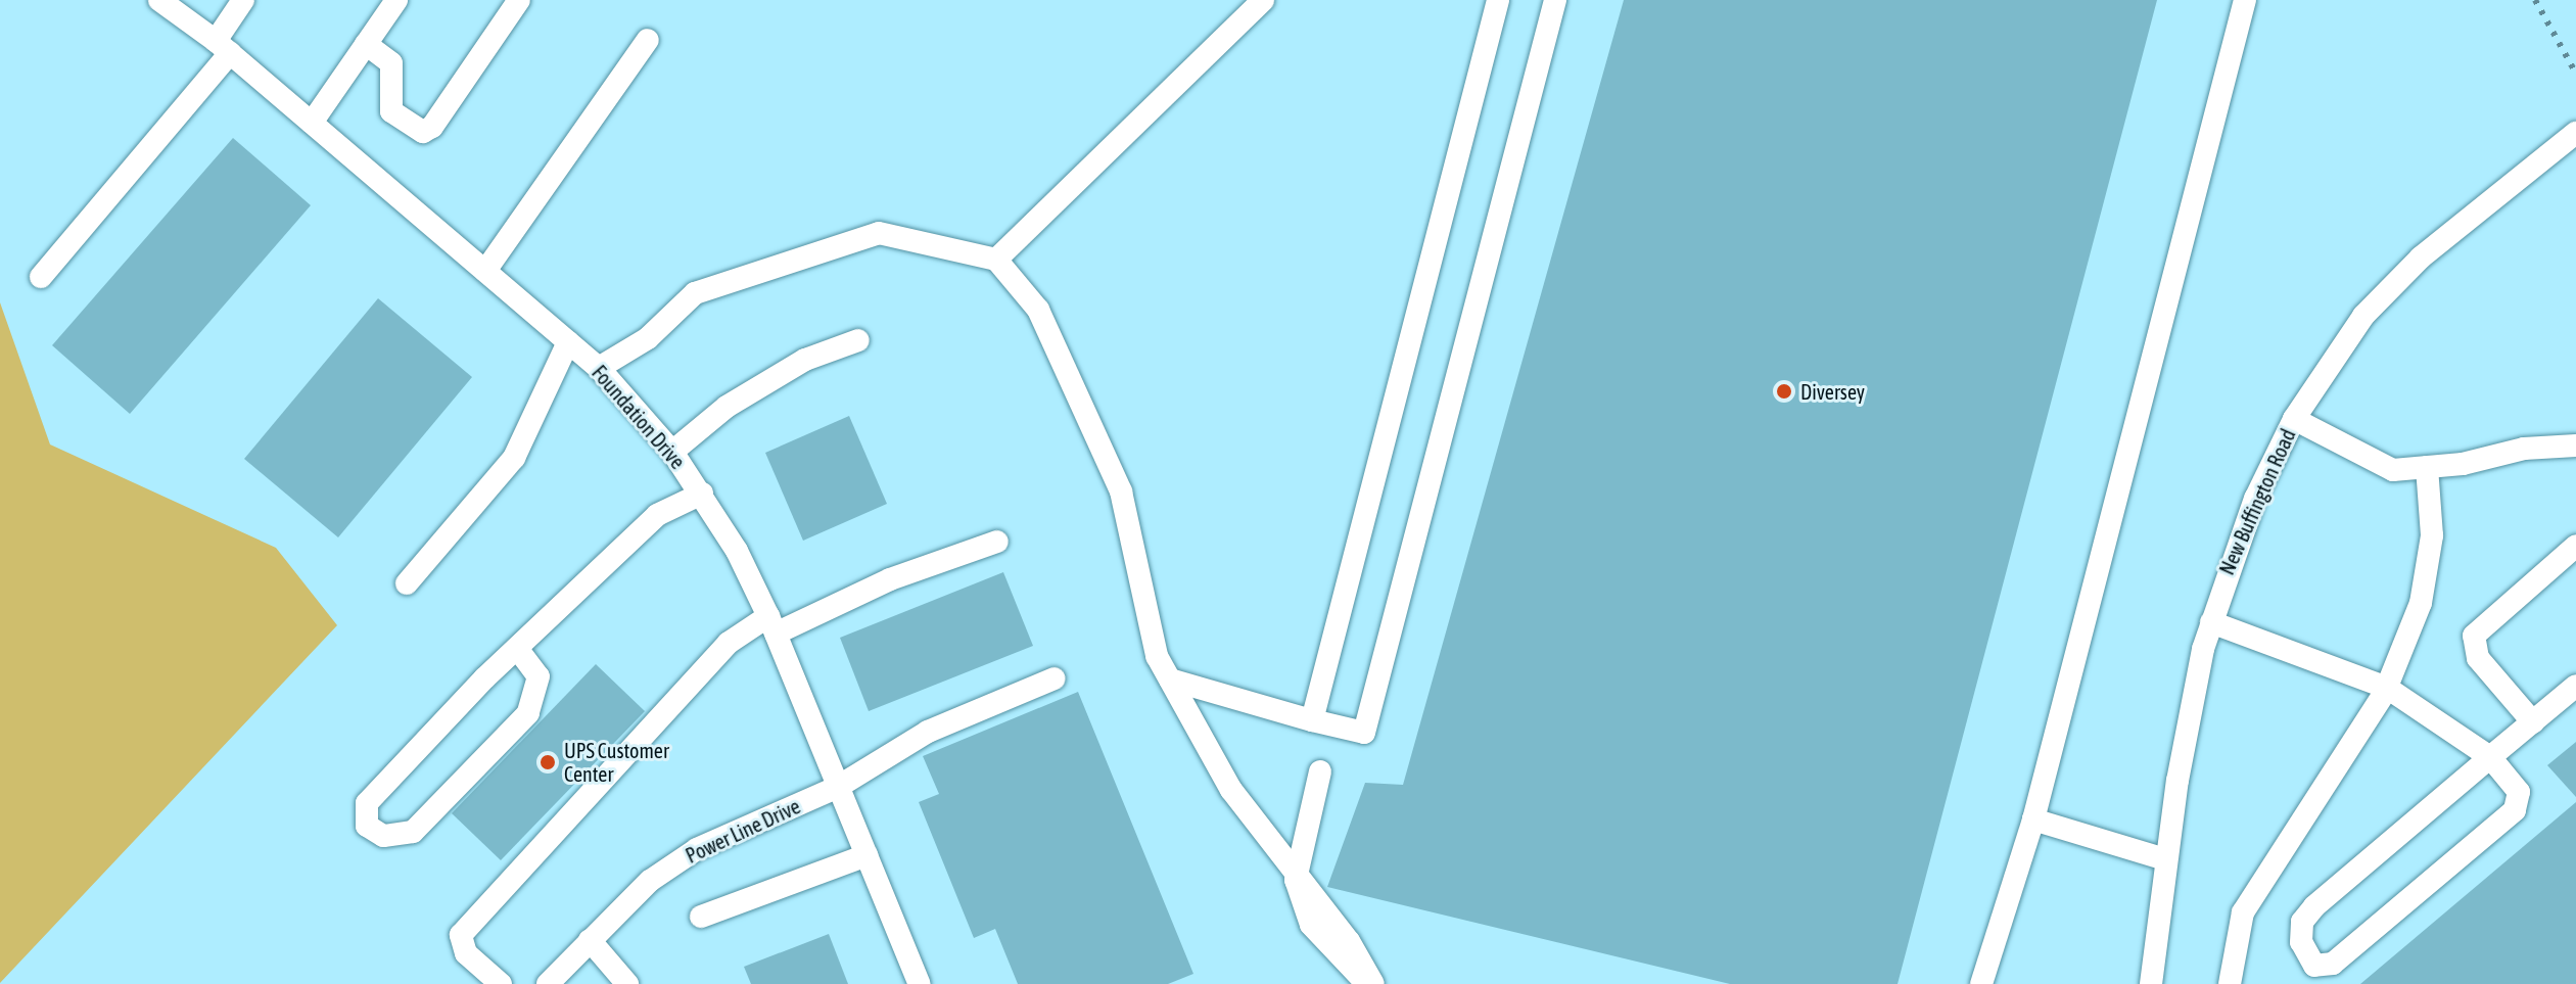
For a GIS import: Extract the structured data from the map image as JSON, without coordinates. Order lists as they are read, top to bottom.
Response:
{
  "streets": {
    "street": ["Foundation Drive", "New Buffington Road", "Power Line Drive"]
  },
  "crossings": [
    ["Foundation Drive", "Power Line Drive"]
  ],
  "places": ["Diversey", "UPS Customer Center"]
}
